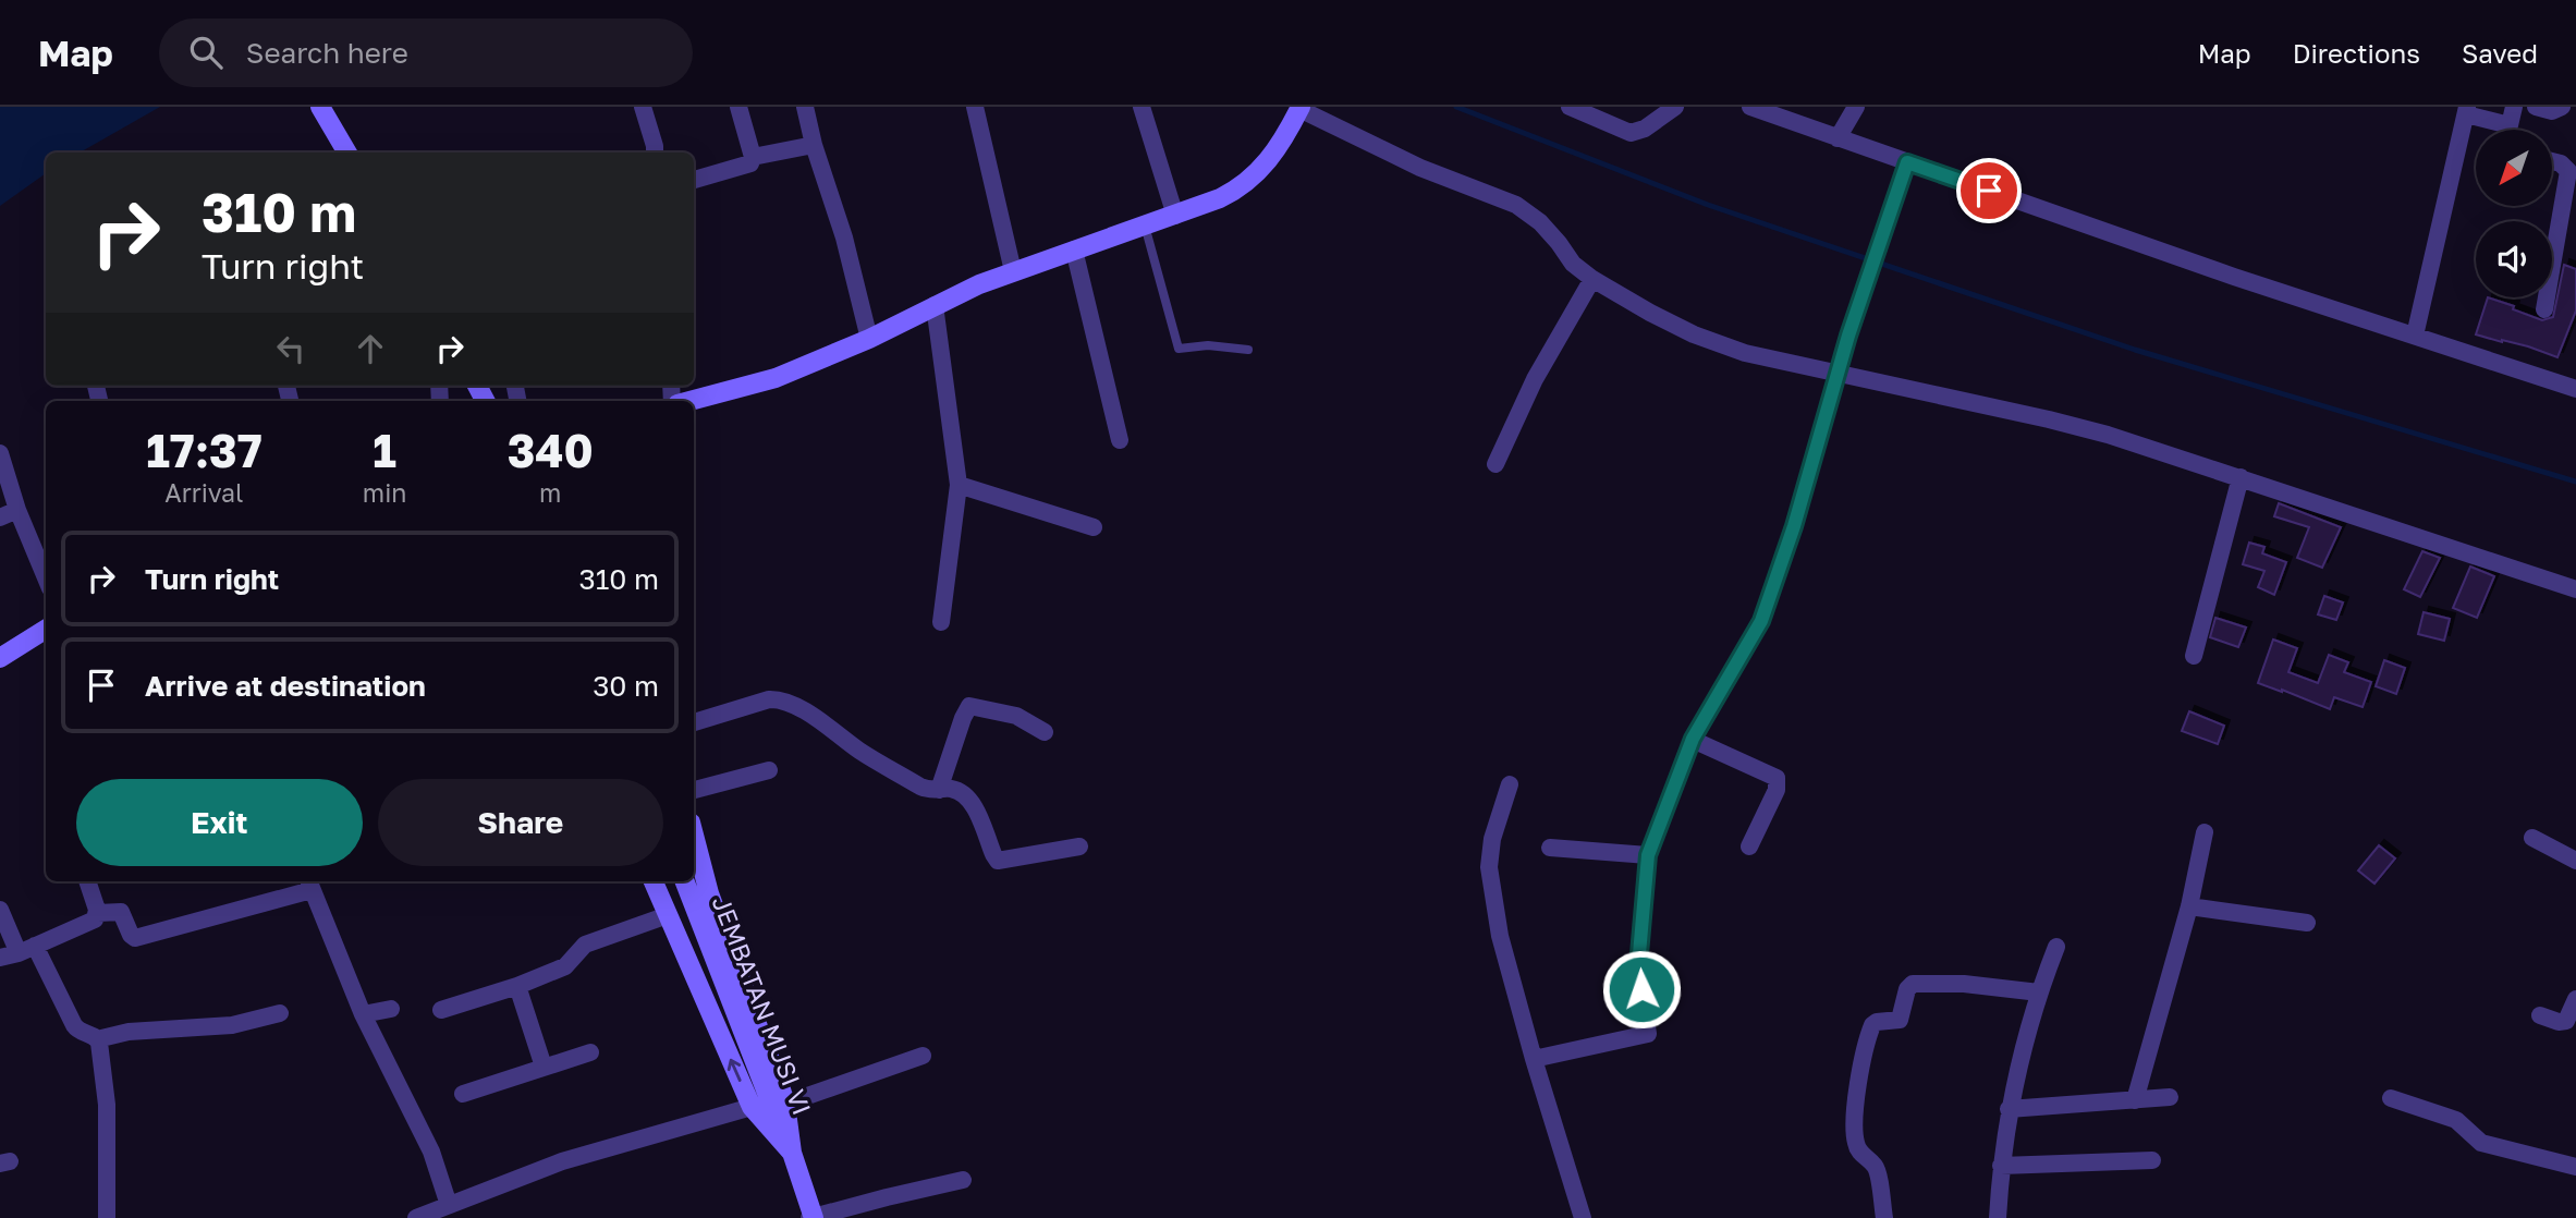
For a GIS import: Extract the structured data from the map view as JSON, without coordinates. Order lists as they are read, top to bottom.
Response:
{
  "streets": {
    "street": ["JEMBATAN MUSI VI"]
  },
  "north": "bottom left",
  "page": {
    "header": "Map",
    "search": "Search here",
    "nav": ["Map", "Directions", "Saved"],
    "turn": ["310 m", "Turn right"],
    "eta": [
      "17:37",
      "Arrival",
      "1",
      "min",
      "340",
      "m"
    ],
    "list": [
      {
        "name": "Turn right",
        "value": "310 m"
      },
      {
        "name": "Arrive at destination",
        "value": "30 m"
      }
    ],
    "buttons": ["Exit", "Share"]
  }
}
